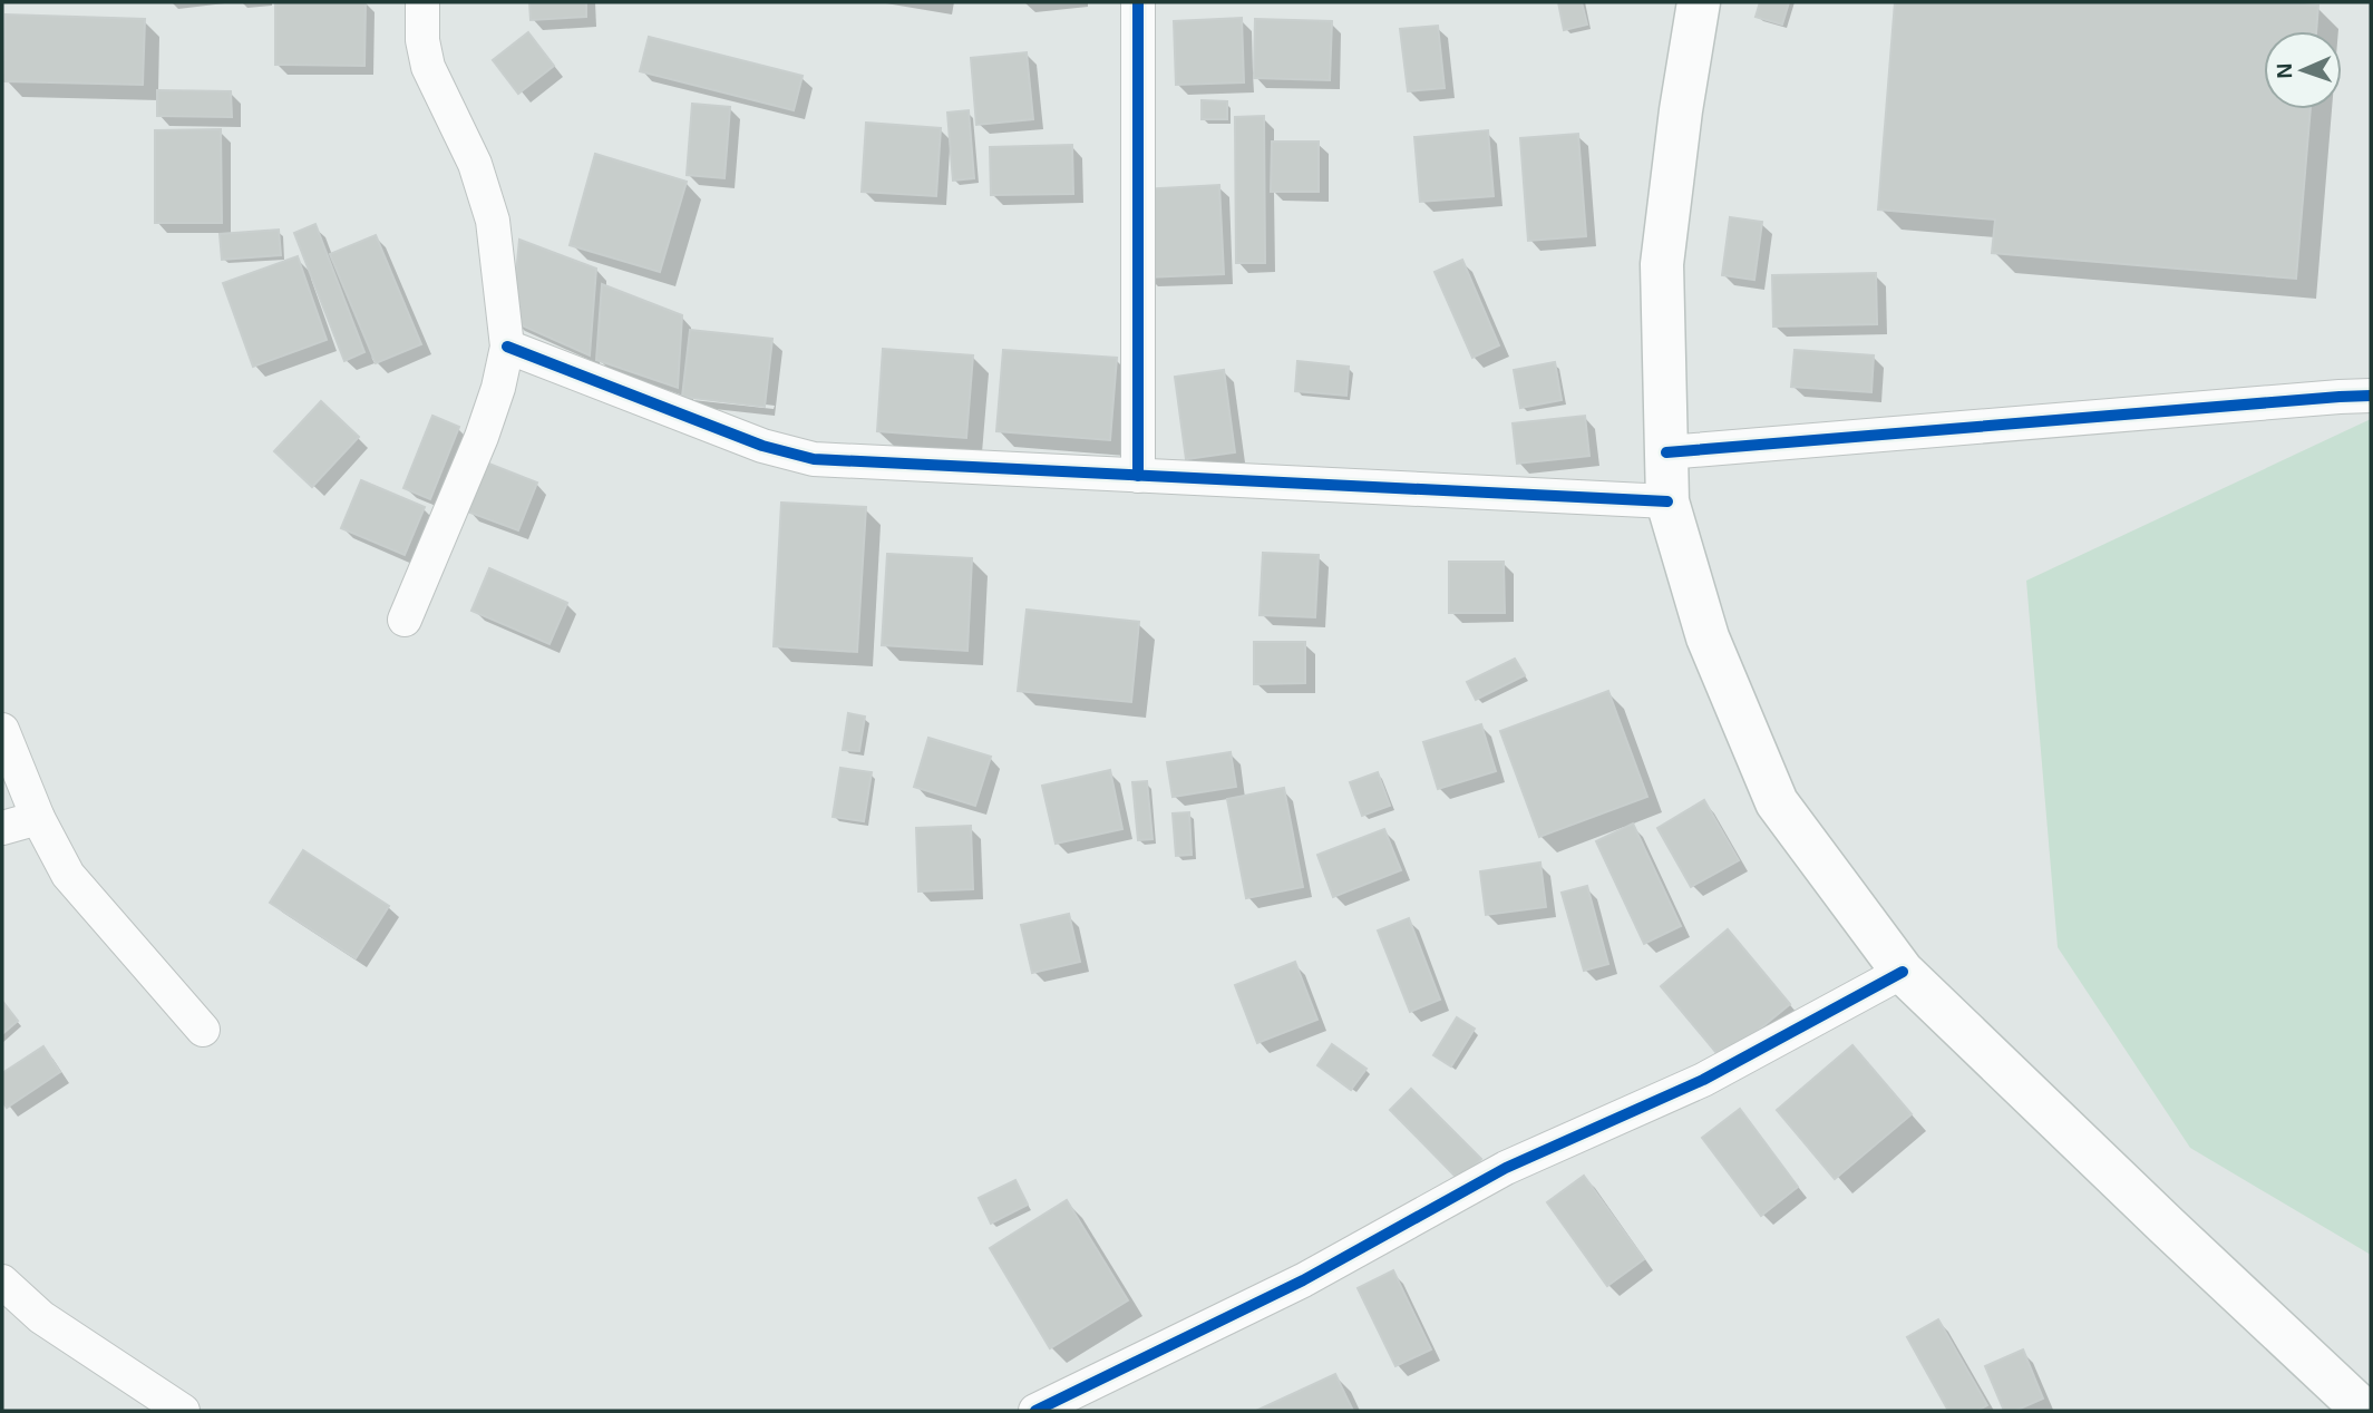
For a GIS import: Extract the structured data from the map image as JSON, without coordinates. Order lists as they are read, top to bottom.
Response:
{
  "north": "left"
}
